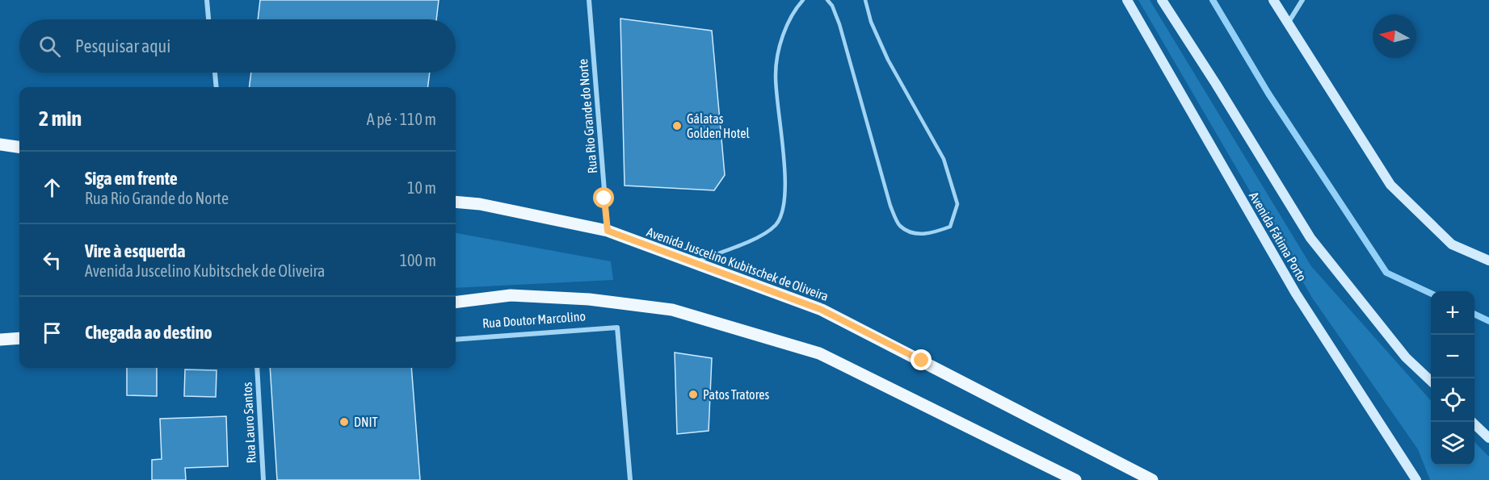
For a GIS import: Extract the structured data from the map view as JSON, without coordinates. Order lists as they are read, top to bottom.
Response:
{
  "streets": {
    "main road": ["Avenida Fátima Porto", "Avenida Juscelino Kubitschek de Oliveira"],
    "street": ["Rua Rio Grande do Norte", "Rua Doutor Marcolino", "Rua Lauro Santos"]
  },
  "crossings": [
    ["Rua Rio Grande do Norte", "Avenida Juscelino Kubitschek de Oliveira"]
  ],
  "places": ["Gálatas Golden Hotel", "Patos Tratores", "DNIT"],
  "north": "left",
  "page": {
    "search": "Pesquisar aqui",
    "heading": ["2 min", "A pé · 110 m"],
    "list": [
      ["Siga em frente", "Rua Rio Grande do Norte", "10 m"],
      ["Vire à esquerda", "Avenida Juscelino Kubitschek de Oliveira", "100 m"],
      "Chegada ao destino"
    ],
    "map_buttons": ["+", "−"]
  }
}
